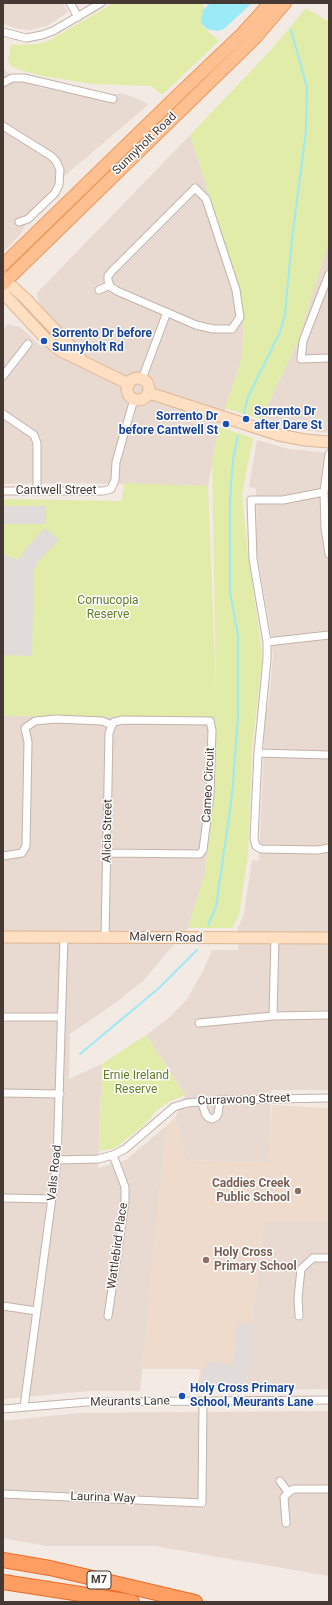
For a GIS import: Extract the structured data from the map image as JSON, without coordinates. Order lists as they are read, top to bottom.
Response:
{
  "streets": {
    "highway": ["M7"],
    "main road": ["Sunnyholt Road"],
    "street": [
      "Cantwell Street",
      "Cameo Circuit",
      "Alicia Street",
      "Malvern Road",
      "Currawong Street",
      "Valis Road",
      "Wattlebird Place",
      "Meurants Lane",
      "Laurina Way"
    ]
  },
  "crossings": [
    ["Cameo Circuit", "Alicia Street"],
    ["Alicia Street", "Malvern Road"],
    ["Malvern Road", "Valis Road"],
    ["Currawong Street", "Valis Road"],
    ["Currawong Street", "Wattlebird Place"],
    ["Valis Road", "Meurants Lane"],
    ["Meurants Lane", "Laurina Way"]
  ],
  "parks": ["Cornucopia Reserve", "Ernie Ireland Reserve"],
  "places": [
    "Sorrento Dr before Sunnyholt Rd",
    "Sorrento Dr after Dare St",
    "Sorrento Dr before Cantwell St",
    "Caddies Creek Public School",
    "Holy Cross Primary School",
    "Holy Cross Primary School, Meurants Lane"
  ]
}
